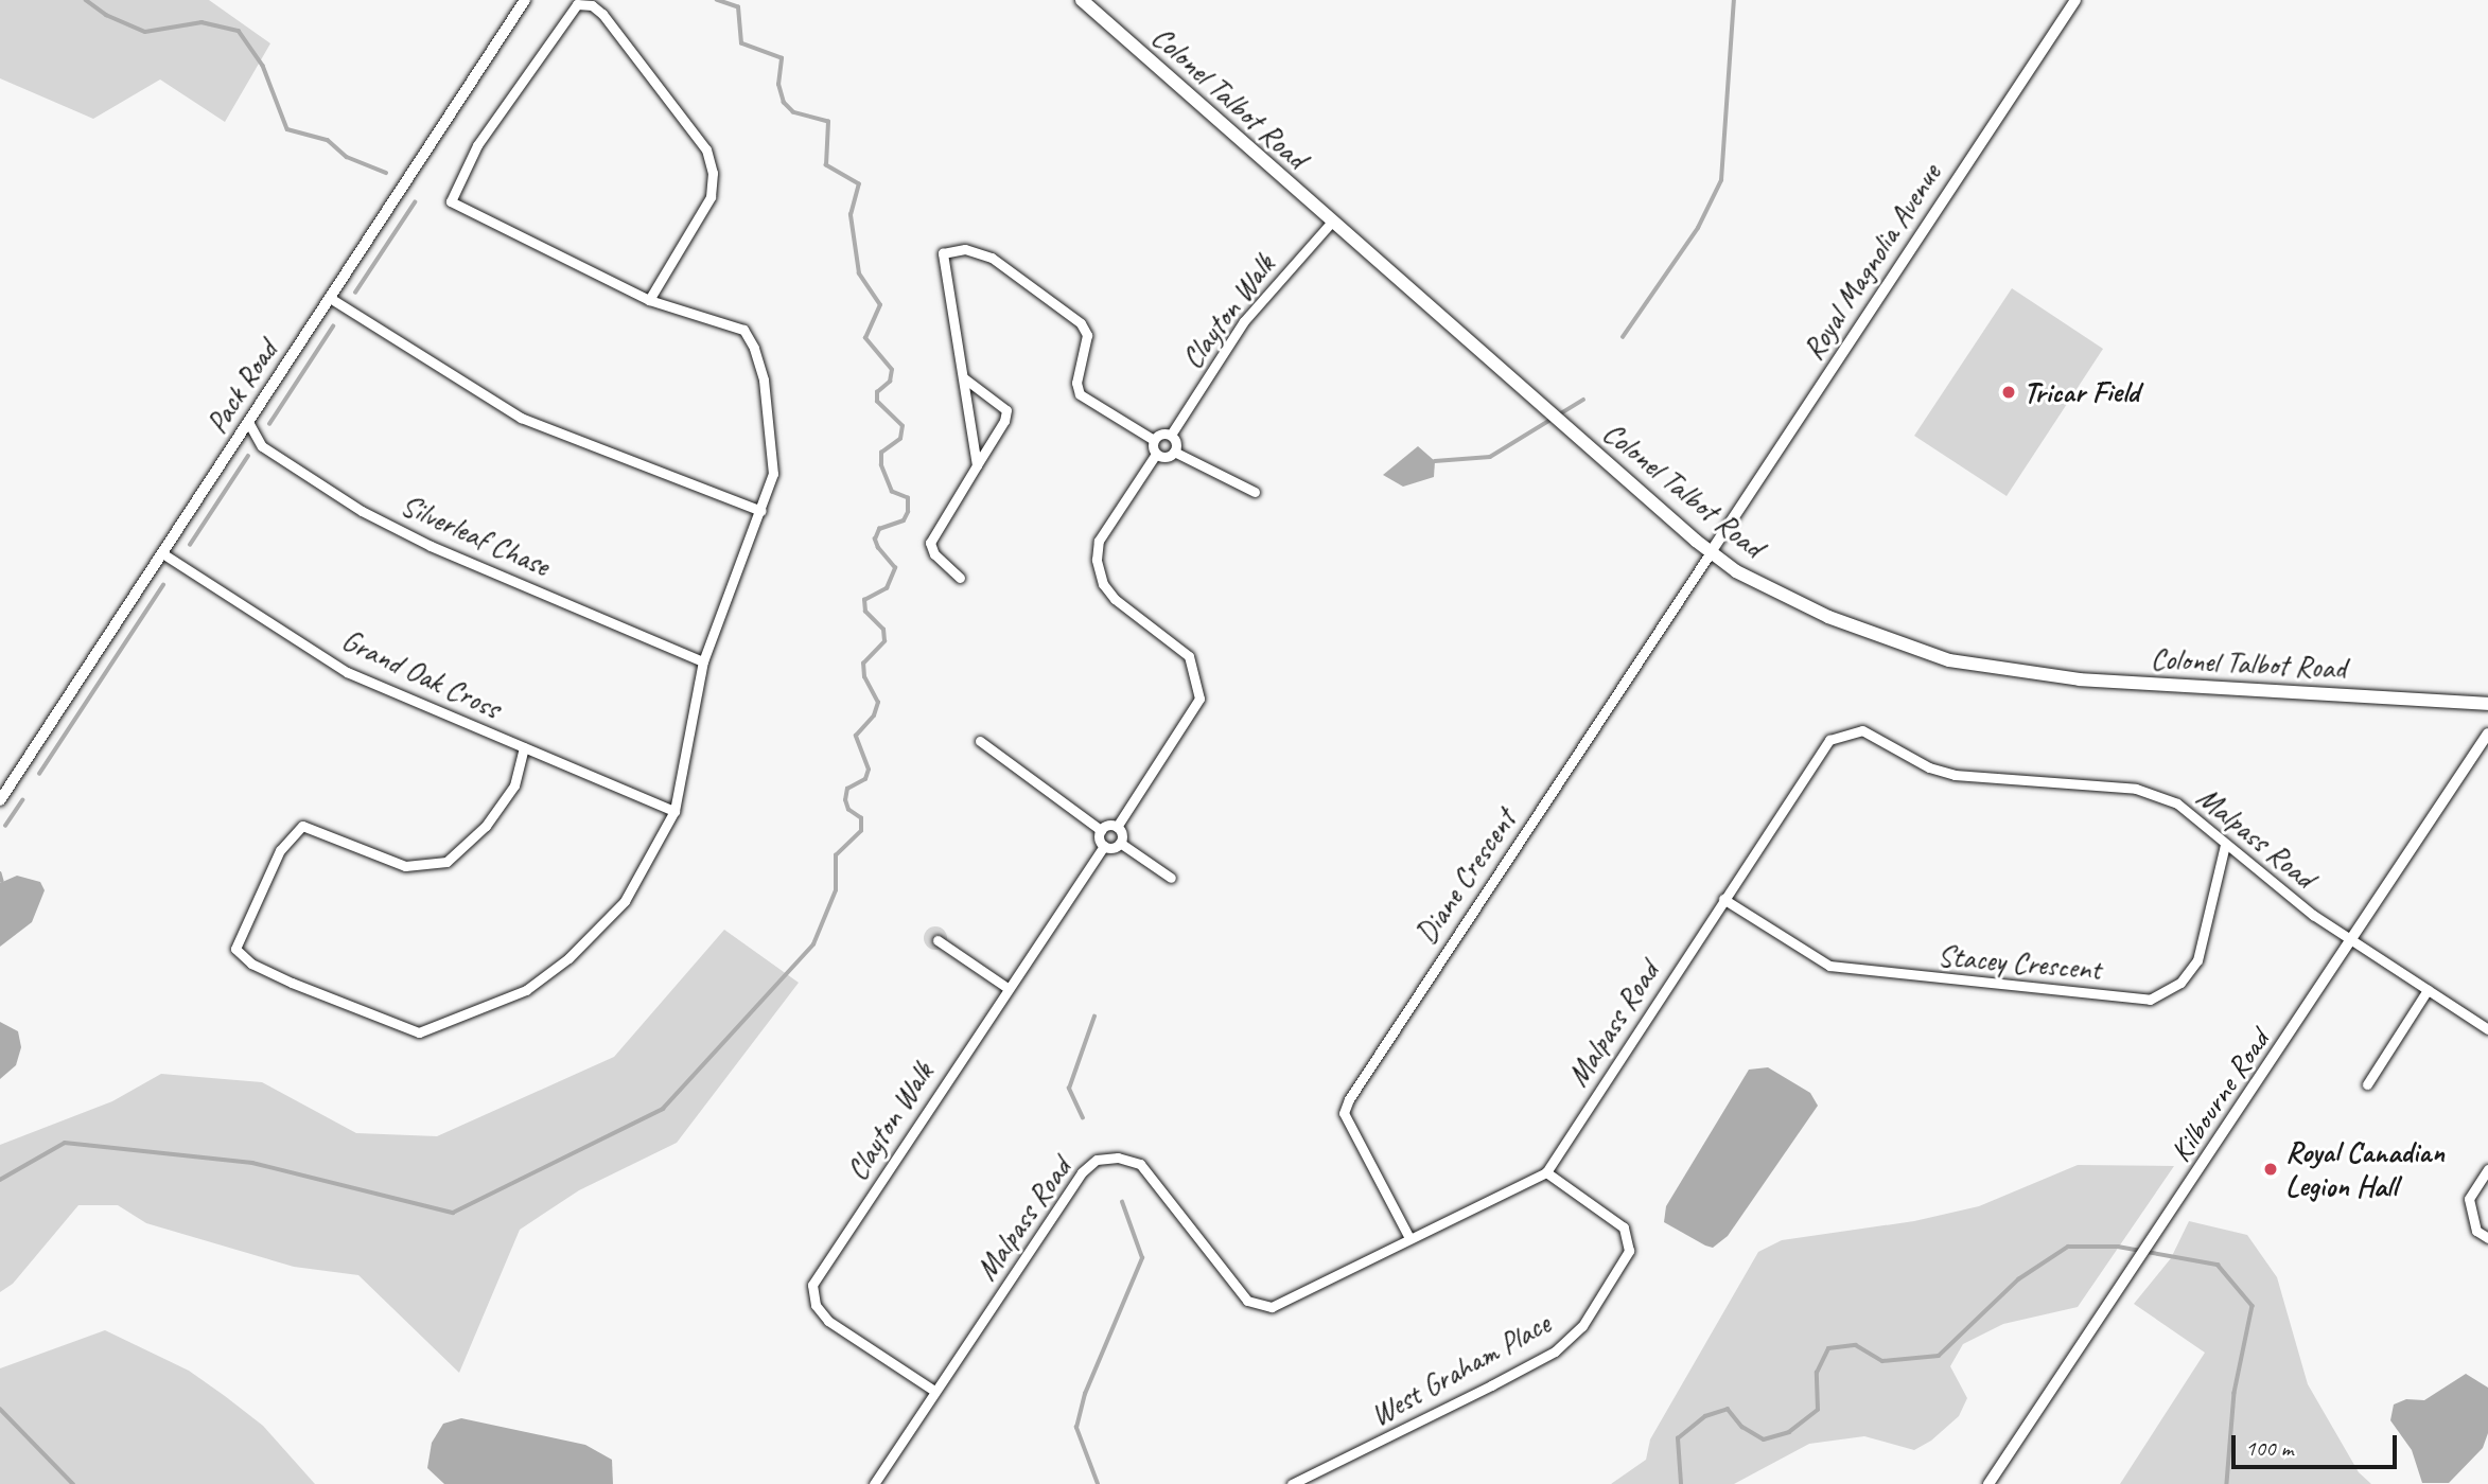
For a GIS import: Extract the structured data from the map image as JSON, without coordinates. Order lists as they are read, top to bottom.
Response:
{
  "streets": {
    "main road": ["Colonel Talbot Road"],
    "street": [
      "Royal Magnolia Avenue",
      "Clayton Walk",
      "Pack Road",
      "Silverleaf Chase",
      "Grand Oak Cross",
      "Malpass Road",
      "Diane Crescent",
      "Stacey Crescent",
      "Kilbourne Road",
      "West Graham Place"
    ]
  },
  "crossings": [
    ["Colonel Talbot Road", "Royal Magnolia Avenue"],
    ["Colonel Talbot Road", "Clayton Walk"],
    ["Colonel Talbot Road", "Diane Crescent"],
    ["Royal Magnolia Avenue", "Diane Crescent"],
    ["Clayton Walk", "Malpass Road"],
    ["Pack Road", "Silverleaf Chase"],
    ["Pack Road", "Grand Oak Cross"],
    ["Malpass Road", "Diane Crescent"],
    ["Malpass Road", "Stacey Crescent"],
    ["Malpass Road", "Kilbourne Road"],
    ["Malpass Road", "West Graham Place"]
  ],
  "places": ["Tricar Field", "Royal Canadian Legion Hall"],
  "scale_bar": "100 m"
}
